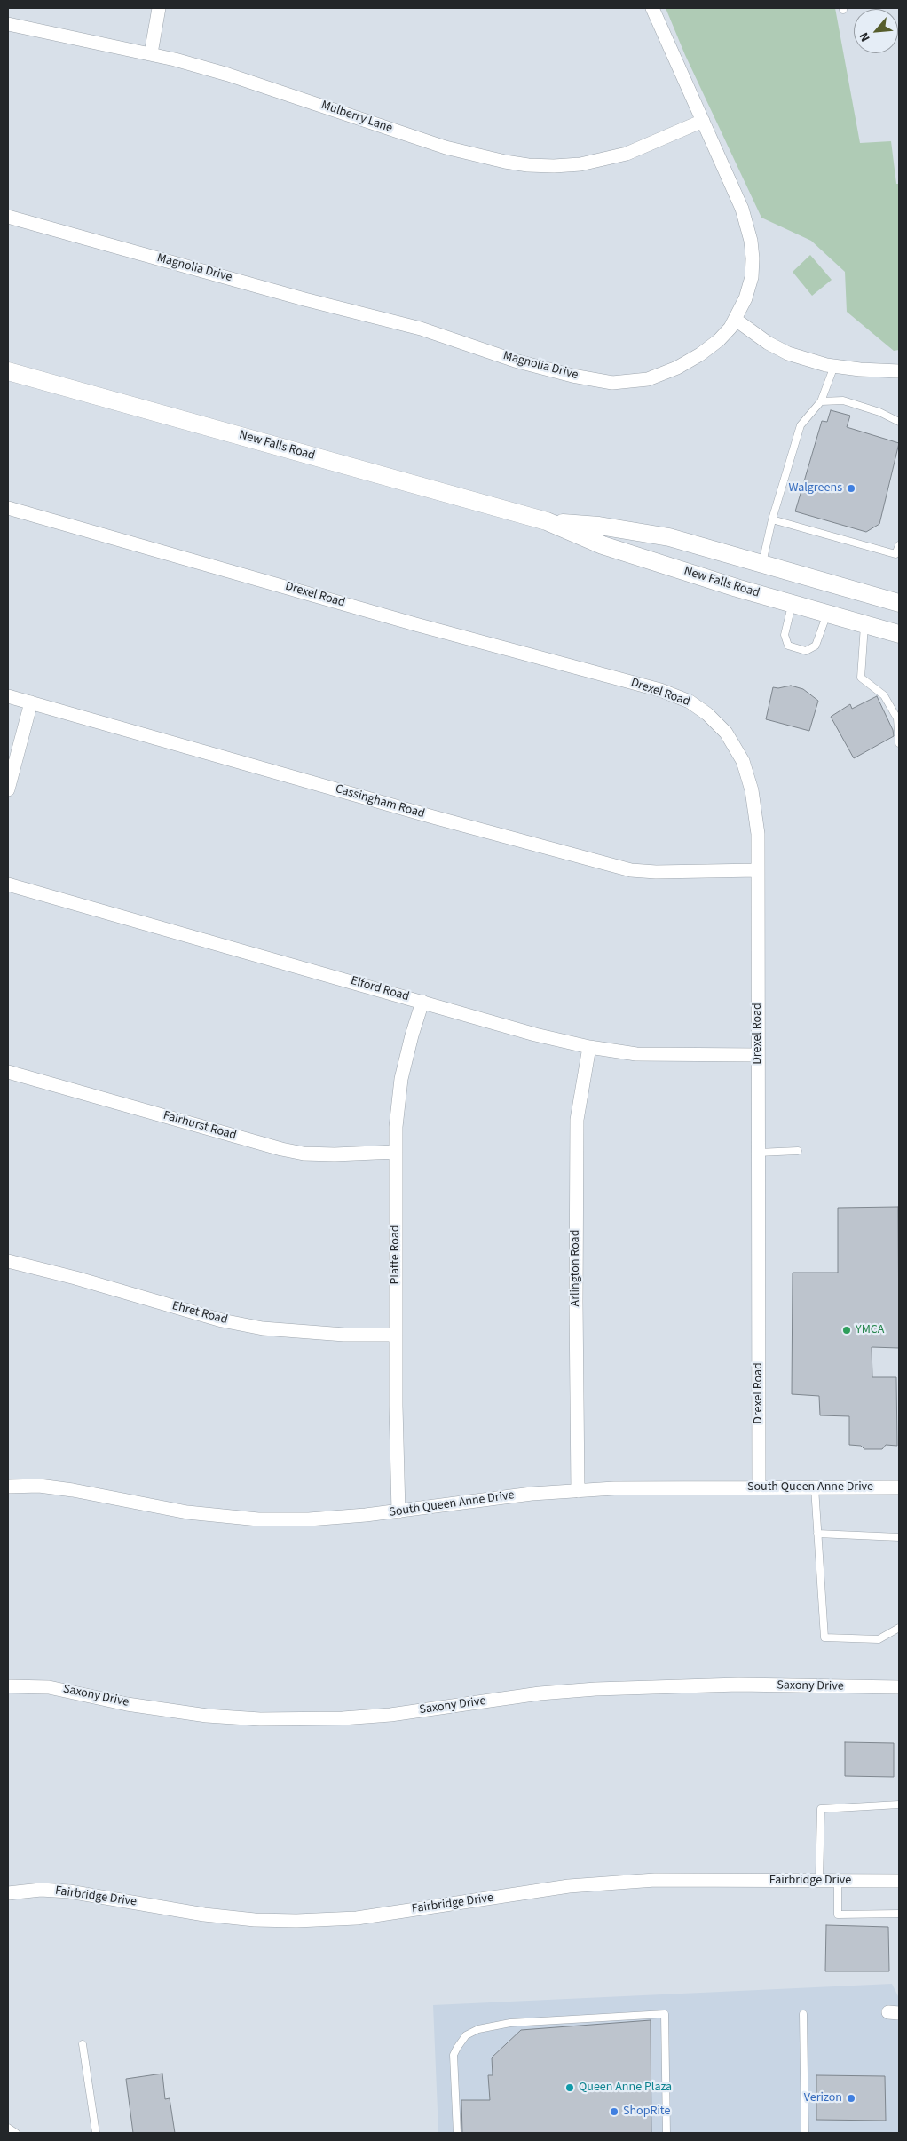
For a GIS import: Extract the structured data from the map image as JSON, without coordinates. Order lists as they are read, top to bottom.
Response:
{
  "streets": {
    "main road": ["New Falls Road"],
    "street": [
      "Mulberry Lane",
      "Magnolia Drive",
      "Drexel Road",
      "Cassingham Road",
      "Elford Road",
      "Fairhurst Road",
      "Platte Road",
      "Arlington Road",
      "Ehret Road",
      "South Queen Anne Drive",
      "Saxony Drive",
      "Fairbridge Drive"
    ]
  },
  "crossings": [
    ["Mulberry Lane", "Magnolia Drive"],
    ["Drexel Road", "Cassingham Road"],
    ["Drexel Road", "Elford Road"],
    ["Drexel Road", "South Queen Anne Drive"],
    ["Elford Road", "Platte Road"],
    ["Elford Road", "Arlington Road"],
    ["Fairhurst Road", "Platte Road"],
    ["Platte Road", "Ehret Road"],
    ["Platte Road", "South Queen Anne Drive"],
    ["Arlington Road", "South Queen Anne Drive"]
  ],
  "places": [
    "Walgreens",
    "YMCA",
    "Queen Anne Plaza",
    "Verizon",
    "ShopRite"
  ],
  "north": "bottom left"
}
